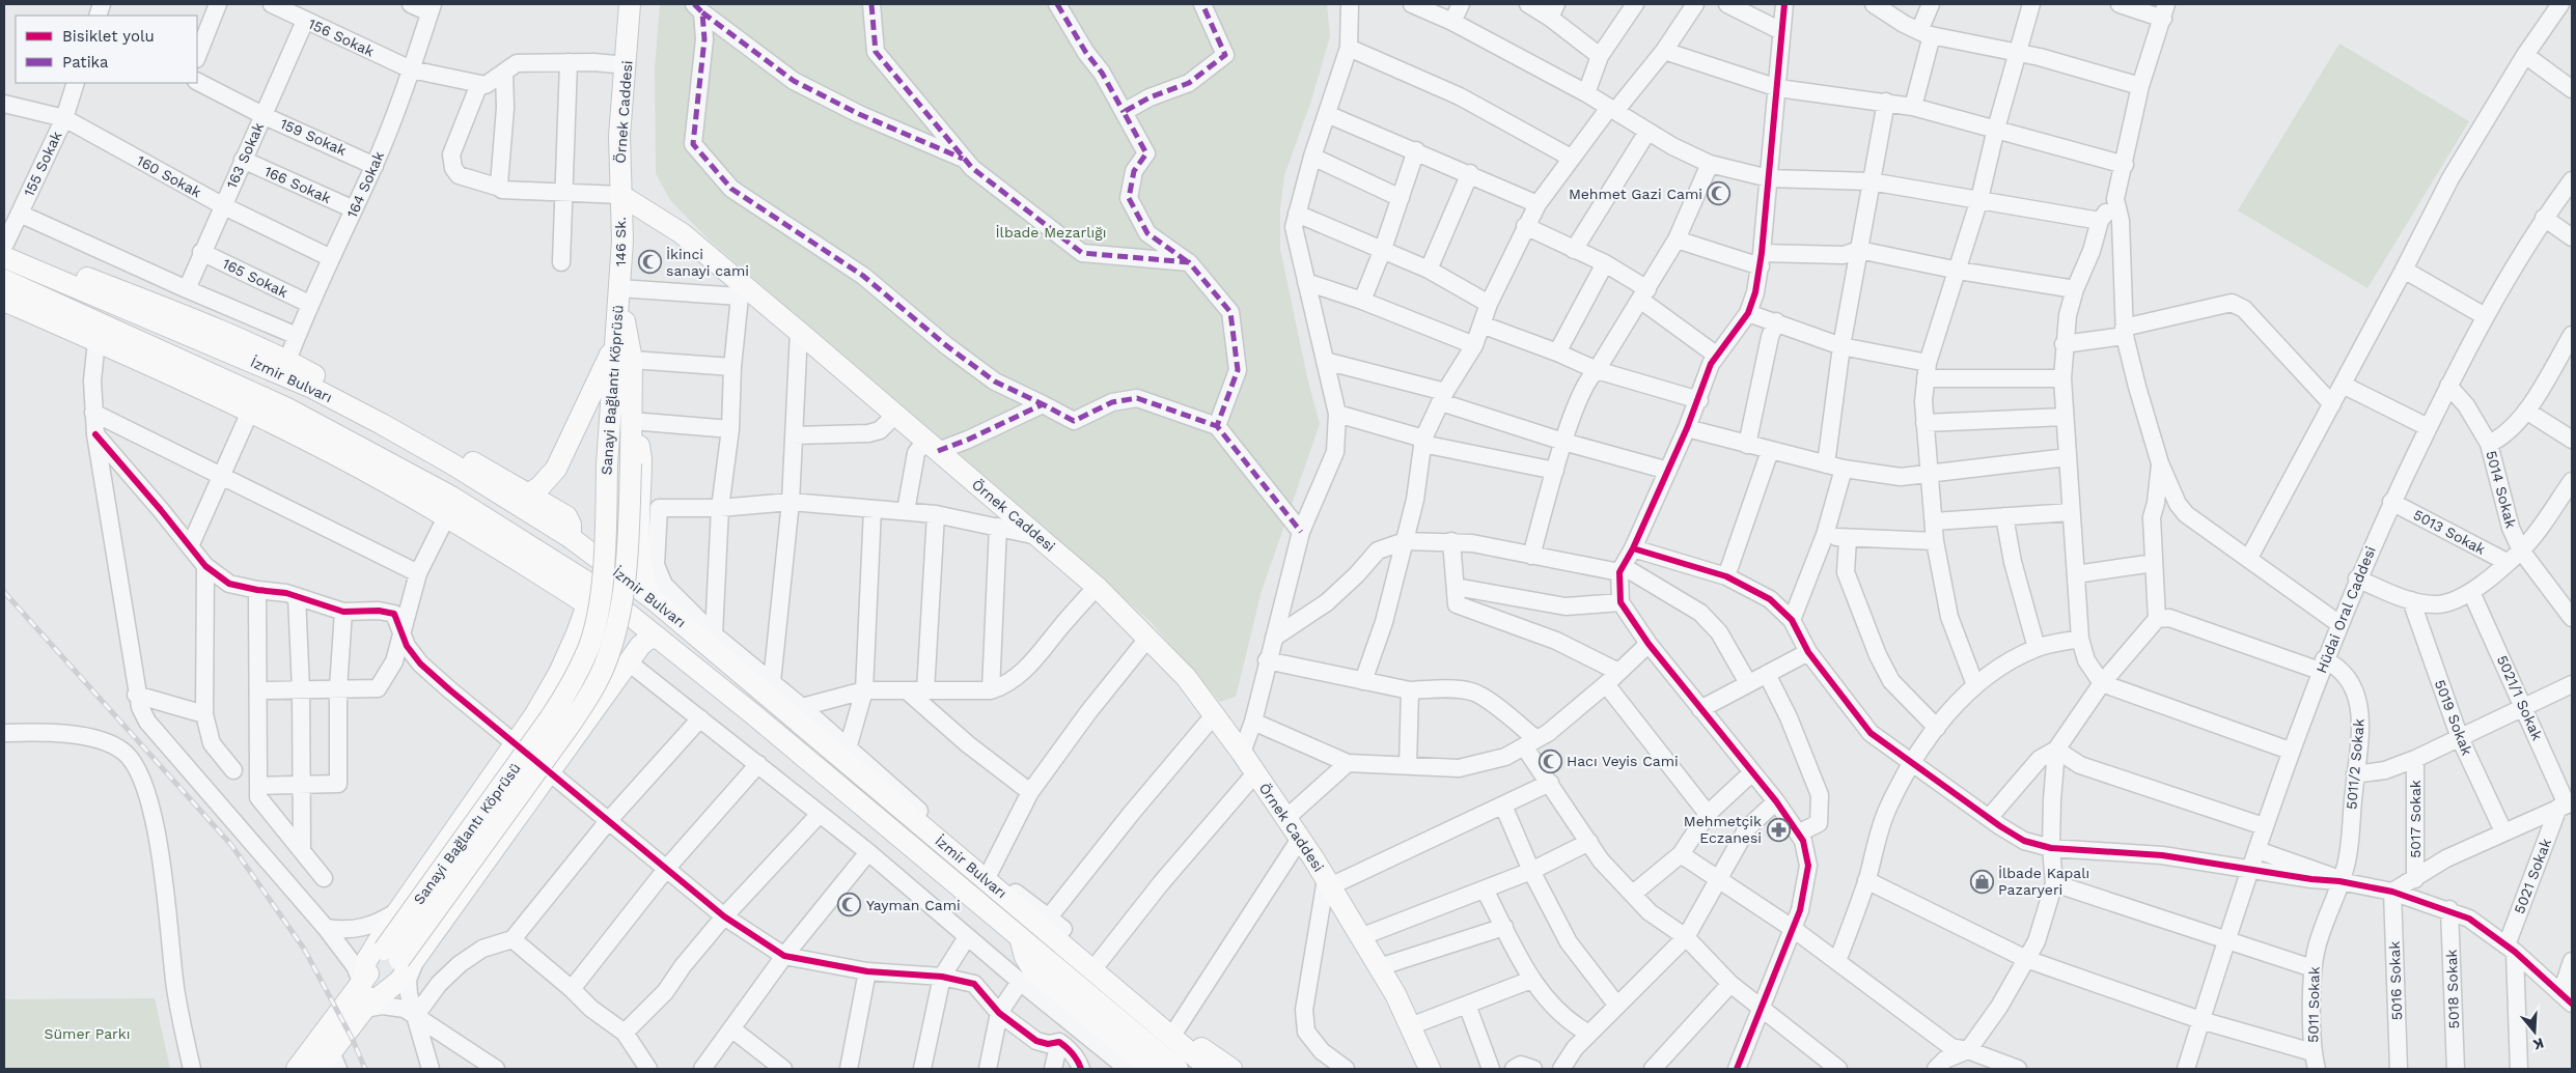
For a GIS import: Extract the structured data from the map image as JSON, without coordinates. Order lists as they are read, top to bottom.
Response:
{
  "streets": {
    "main road": [
      "Örnek Caddesi",
      "146 Sk.",
      "İzmir Bulvarı",
      "Sanayi Bağlantı Köprüsü"
    ],
    "street": [
      "156 Sokak",
      "159 Sokak",
      "163 Sokak",
      "155 Sokak",
      "160 Sokak",
      "166 Sokak",
      "164 Sokak",
      "165 Sokak",
      "5014 Sokak",
      "5013 Sokak",
      "Hüdai Oral Caddesi",
      "5021/1 Sokak",
      "5019 Sokak",
      "5011/2 Sokak",
      "5017 Sokak",
      "5021 Sokak",
      "5016 Sokak",
      "5018 Sokak",
      "5011 Sokak"
    ]
  },
  "crossings": [
    ["156 Sokak", "163 Sokak"],
    ["156 Sokak", "164 Sokak"],
    ["Örnek Caddesi", "146 Sk."],
    ["159 Sokak", "163 Sokak"],
    ["159 Sokak", "164 Sokak"],
    ["163 Sokak", "160 Sokak"],
    ["163 Sokak", "166 Sokak"],
    ["163 Sokak", "165 Sokak"],
    ["155 Sokak", "160 Sokak"],
    ["155 Sokak", "İzmir Bulvarı"],
    ["160 Sokak", "164 Sokak"],
    ["166 Sokak", "164 Sokak"],
    ["164 Sokak", "165 Sokak"],
    ["146 Sk.", "Sanayi Bağlantı Köprüsü"],
    ["5014 Sokak", "Hüdai Oral Caddesi"],
    ["5013 Sokak", "Hüdai Oral Caddesi"],
    ["Hüdai Oral Caddesi", "5011/2 Sokak"],
    ["5021/1 Sokak", "5021 Sokak"],
    ["5011/2 Sokak", "5011 Sokak"]
  ],
  "parks": ["İlbade Mezarlığı", "Sümer Parkı"],
  "places": {
    "mosque": [
      "Mehmet Gazi Cami",
      "İkinci sanayi cami",
      "Hacı Veyis Cami",
      "Yayman Cami"
    ],
    "pharmacy": ["Mehmetçik Eczanesi"],
    "shop": ["İlbade Kapalı Pazaryeri"]
  },
  "legend": ["Bisiklet yolu", "Patika"],
  "north": "bottom"
}
